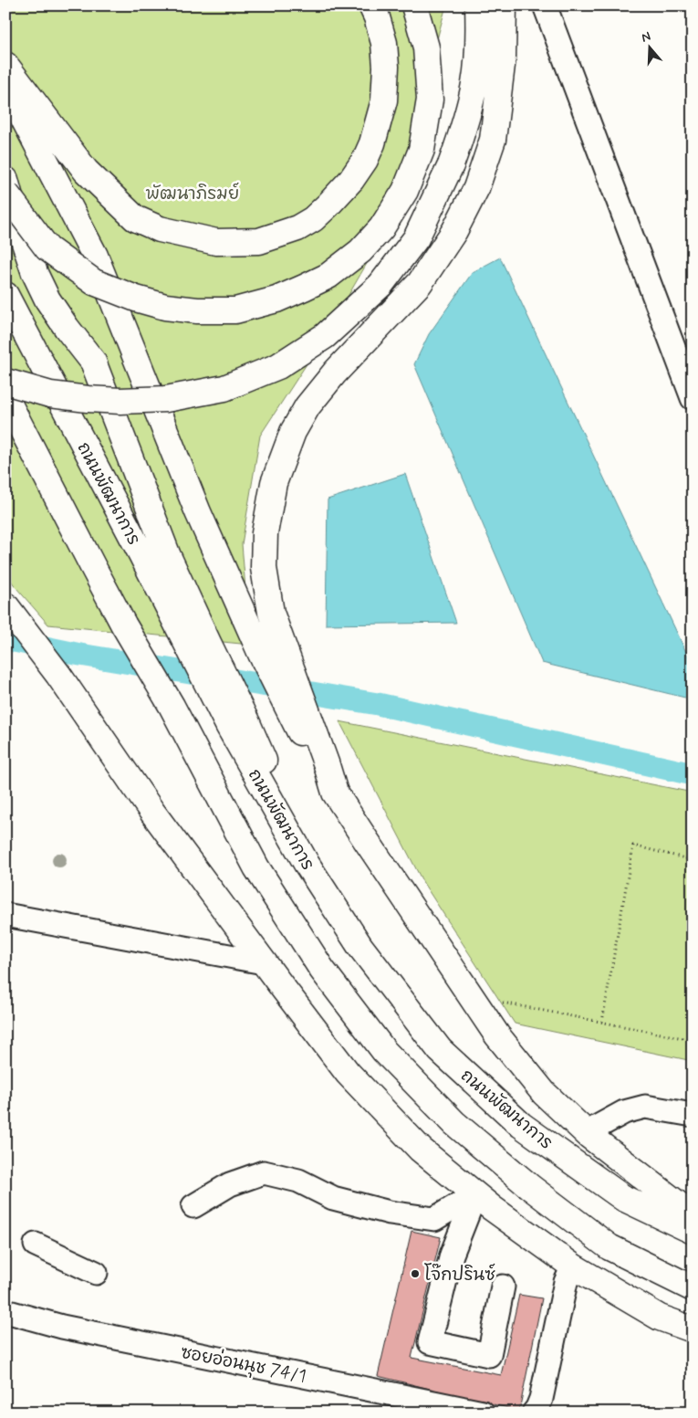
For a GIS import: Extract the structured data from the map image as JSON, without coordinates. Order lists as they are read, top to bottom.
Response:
{
  "streets": {
    "main road": ["ถนนพัฒนาการ"],
    "street": ["ซอยอ่อนนุช 74/1"]
  },
  "parks": ["พัฒนาภิรมย์"],
  "places": ["โจ๊กปรินซ์"],
  "north": "top"
}
